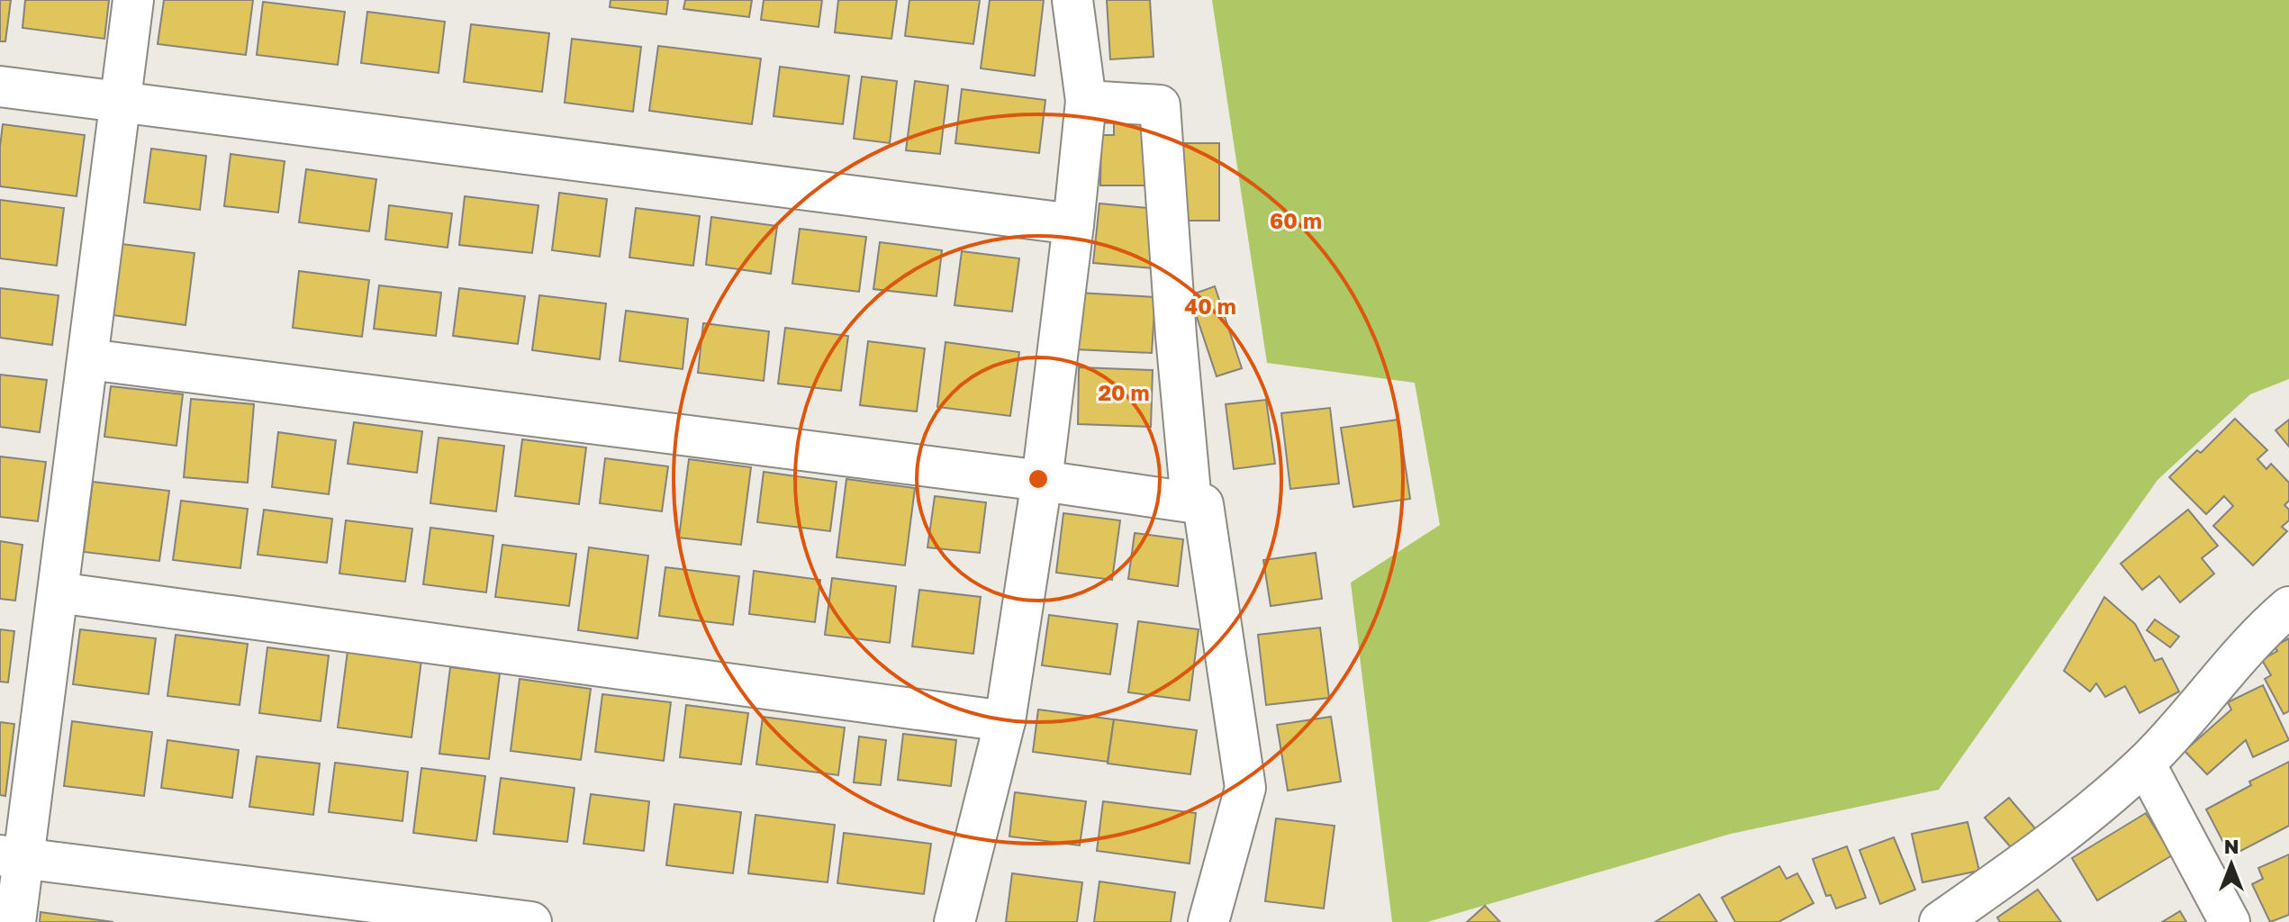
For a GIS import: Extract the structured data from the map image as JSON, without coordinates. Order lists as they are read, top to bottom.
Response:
{
  "north": "top",
  "rings": ["60 m", "40 m", "20 m"]
}
